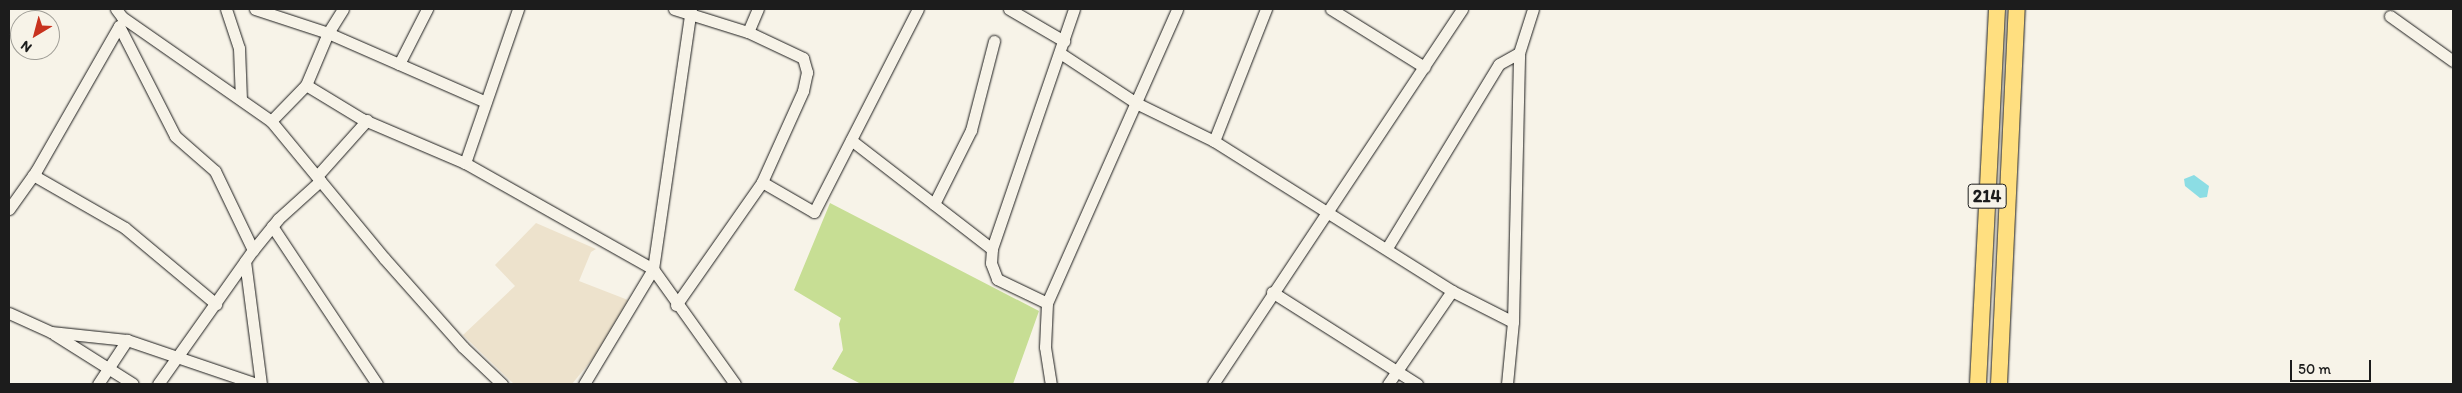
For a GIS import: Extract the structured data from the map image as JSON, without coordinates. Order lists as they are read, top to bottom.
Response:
{
  "streets": {
    "highway": ["214"]
  },
  "scale_bar": "50 m",
  "north": "bottom left"
}
